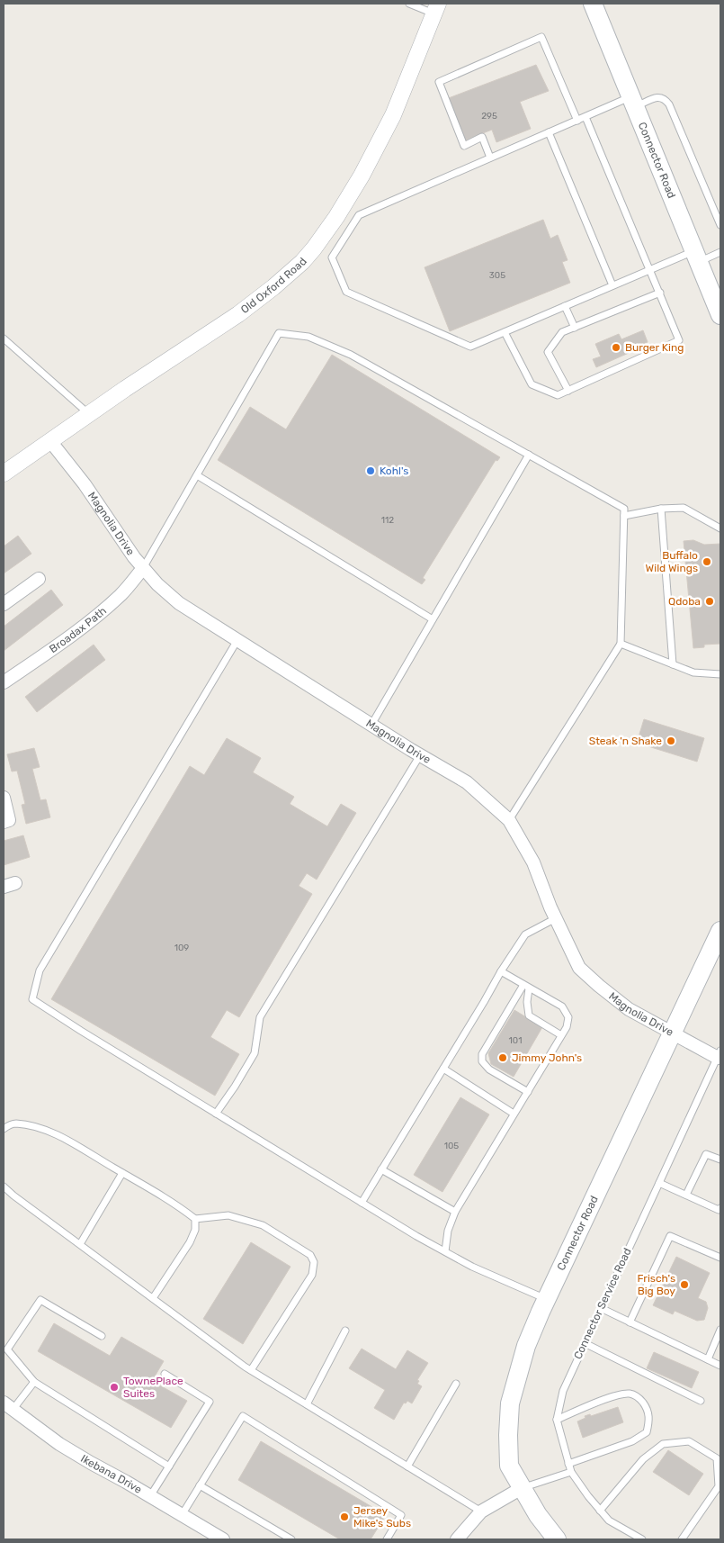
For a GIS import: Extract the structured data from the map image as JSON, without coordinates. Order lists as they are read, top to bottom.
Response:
{
  "streets": {
    "main road": ["Connector Road"],
    "street": [
      "Old Oxford Road",
      "Magnolia Drive",
      "Broadax Path",
      "Ikebana Drive"
    ],
    "lane": ["Connector Service Road"]
  },
  "crossings": [
    ["Connector Road", "Magnolia Drive"],
    ["Old Oxford Road", "Magnolia Drive"],
    ["Magnolia Drive", "Broadax Path"],
    ["Magnolia Drive", "Connector Service Road"]
  ],
  "places": [
    "Burger King",
    "Kohl's",
    "Buffalo Wild Wings",
    "Qdoba",
    "Steak 'n Shake",
    "Jimmy John's",
    "Frisch's Big Boy",
    "TownePlace Suites",
    "Jersey Mike's Subs"
  ],
  "house_numbers": [
    "295",
    "305",
    "112",
    "109",
    "101",
    "105"
  ]
}
